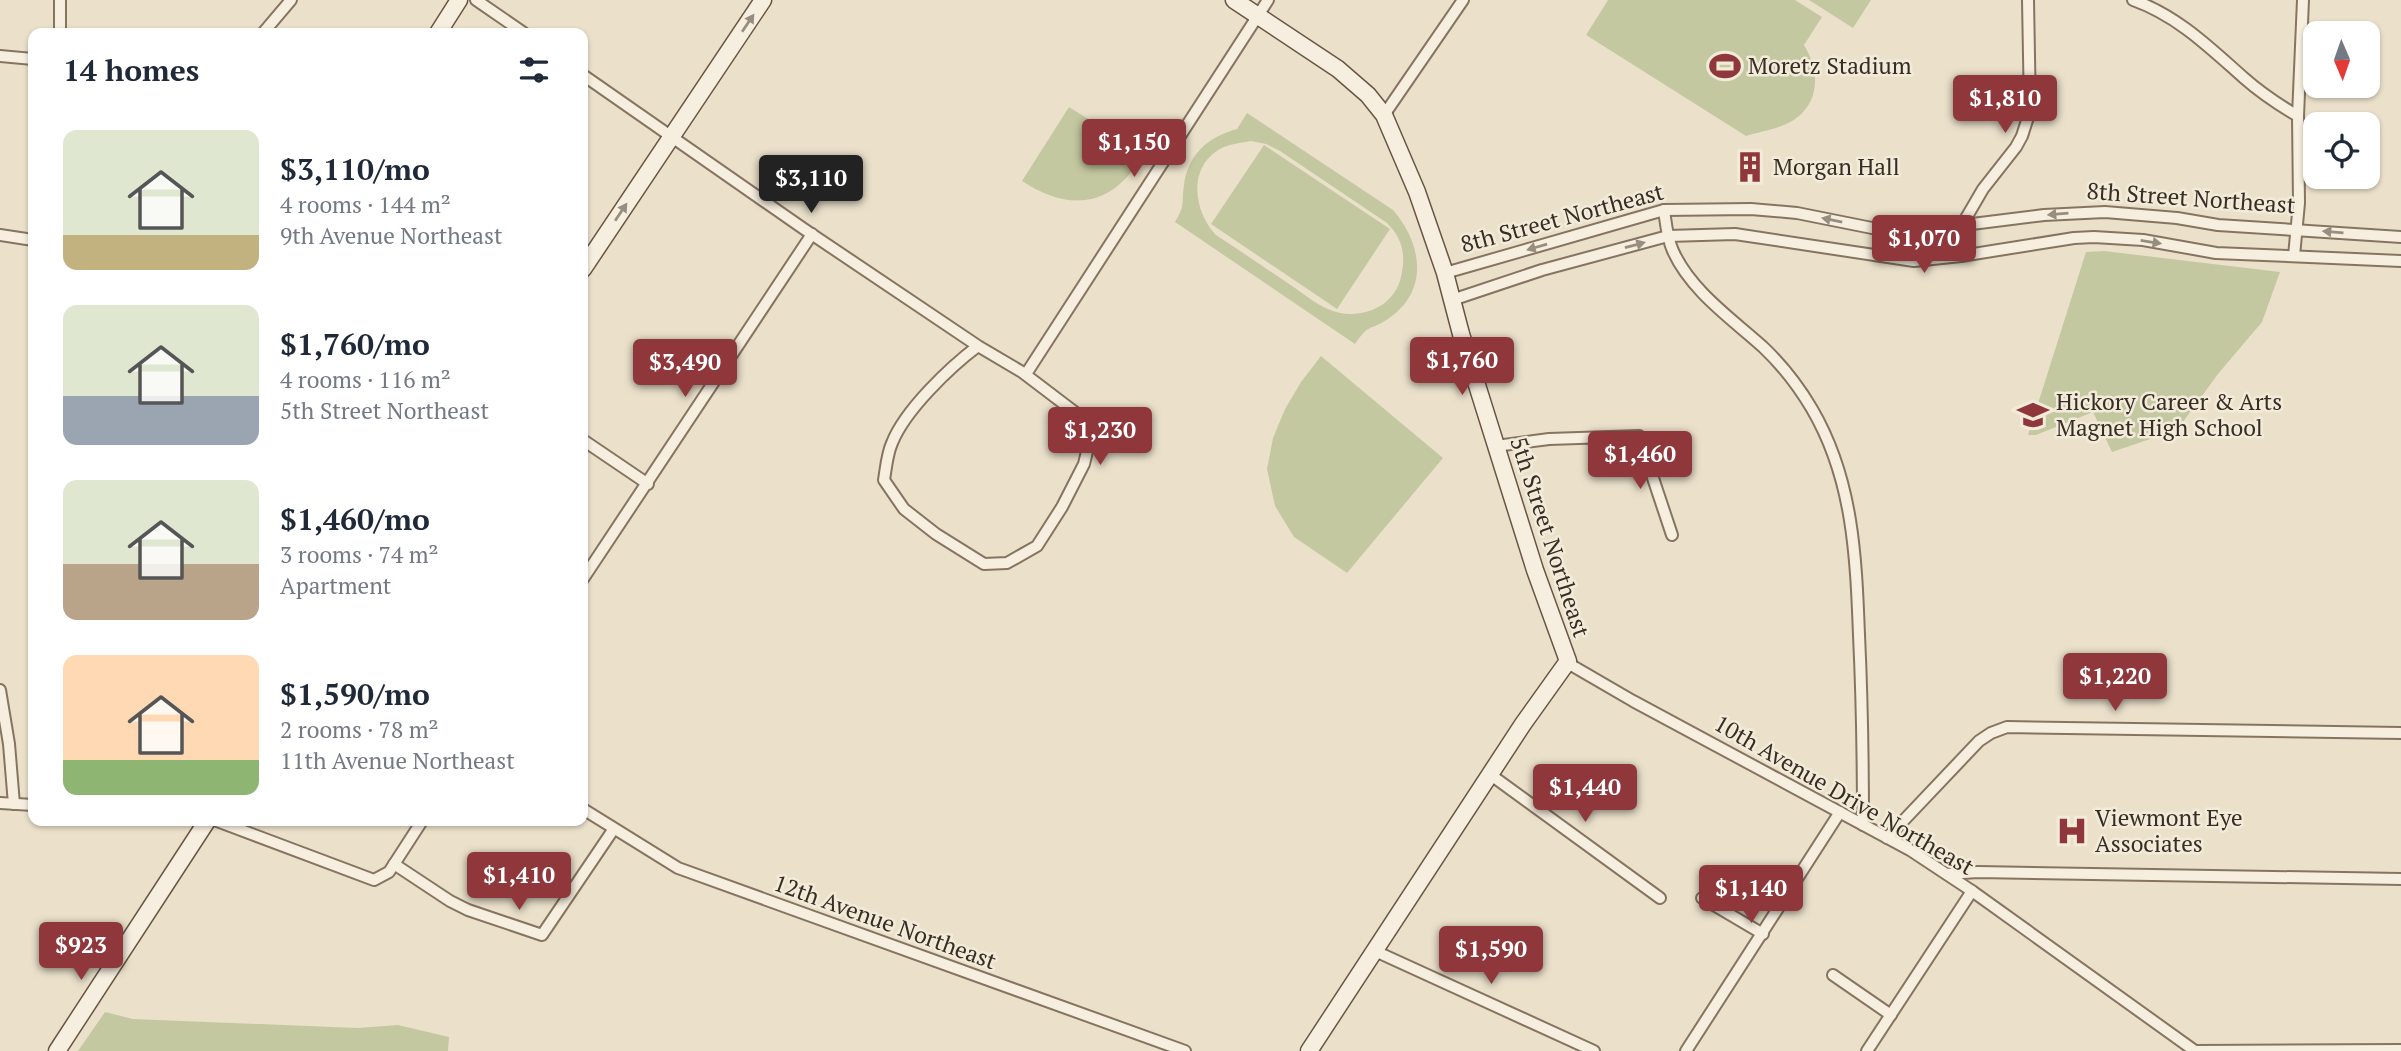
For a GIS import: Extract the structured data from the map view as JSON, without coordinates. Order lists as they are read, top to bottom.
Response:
{
  "streets": {
    "street": [
      "8th Street Northeast",
      "5th Street Northeast",
      "10th Avenue Drive Northeast",
      "12th Avenue Northeast"
    ]
  },
  "crossings": [
    ["8th Street Northeast", "5th Street Northeast"],
    ["5th Street Northeast", "10th Avenue Drive Northeast"]
  ],
  "places": {
    "sports": ["Moretz Stadium"],
    "building": ["Morgan Hall"],
    "school or university": ["Hickory Career & Arts Magnet High School"],
    "hospital": ["Viewmont Eye Associates"]
  },
  "north": "bottom",
  "page": {
    "heading": "14 homes",
    "price": [
      "$1,810",
      "$1,150",
      "$3,110",
      "$1,070",
      "$1,760",
      "$3,490",
      "$1,230",
      "$1,460",
      "$1,220",
      "$1,440",
      "$1,410",
      "$1,140",
      "$923",
      "$1,590"
    ],
    "list": [
      {
        "name": "$3,110/mo",
        "note": "4 rooms · 144 m² · 9th Avenue Northeast"
      },
      {
        "name": "$1,760/mo",
        "note": "4 rooms · 116 m² · 5th Street Northeast"
      },
      {
        "name": "$1,460/mo",
        "note": "3 rooms · 74 m² · Apartment"
      },
      {
        "name": "$1,590/mo",
        "note": "2 rooms · 78 m² · 11th Avenue Northeast"
      }
    ]
  }
}
